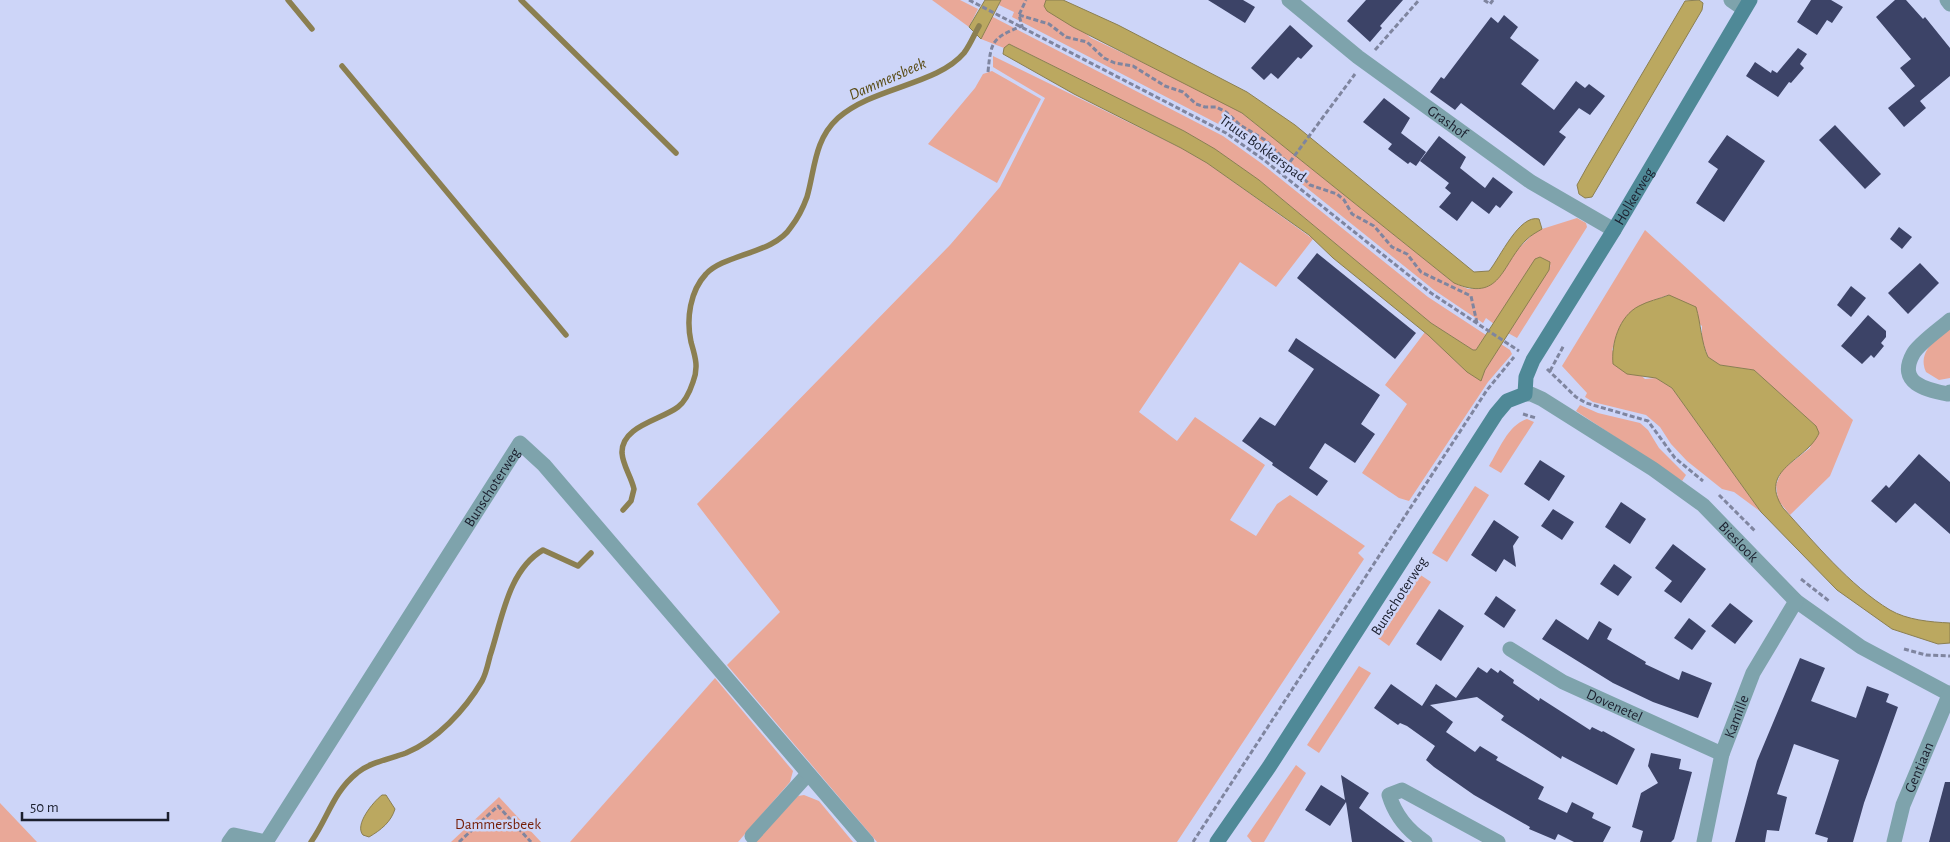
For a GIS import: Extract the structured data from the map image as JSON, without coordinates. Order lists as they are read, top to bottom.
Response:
{
  "streets": {
    "street": [
      "Grashof",
      "Holkerweg",
      "Bunschoterweg",
      "Bieslook",
      "Dovenetel",
      "Kamille",
      "Gentiaan"
    ],
    "path": ["Truus Bokkerspad"]
  },
  "crossings": [
    ["Grashof", "Holkerweg"],
    ["Holkerweg", "Bunschoterweg"],
    ["Holkerweg", "Bieslook"],
    ["Bunschoterweg", "Bieslook"],
    ["Bieslook", "Kamille"],
    ["Bieslook", "Gentiaan"],
    ["Dovenetel", "Kamille"]
  ],
  "water": ["Dammersbeek"],
  "parks": ["Dammersbeek"],
  "scale_bar": "50 m"
}
